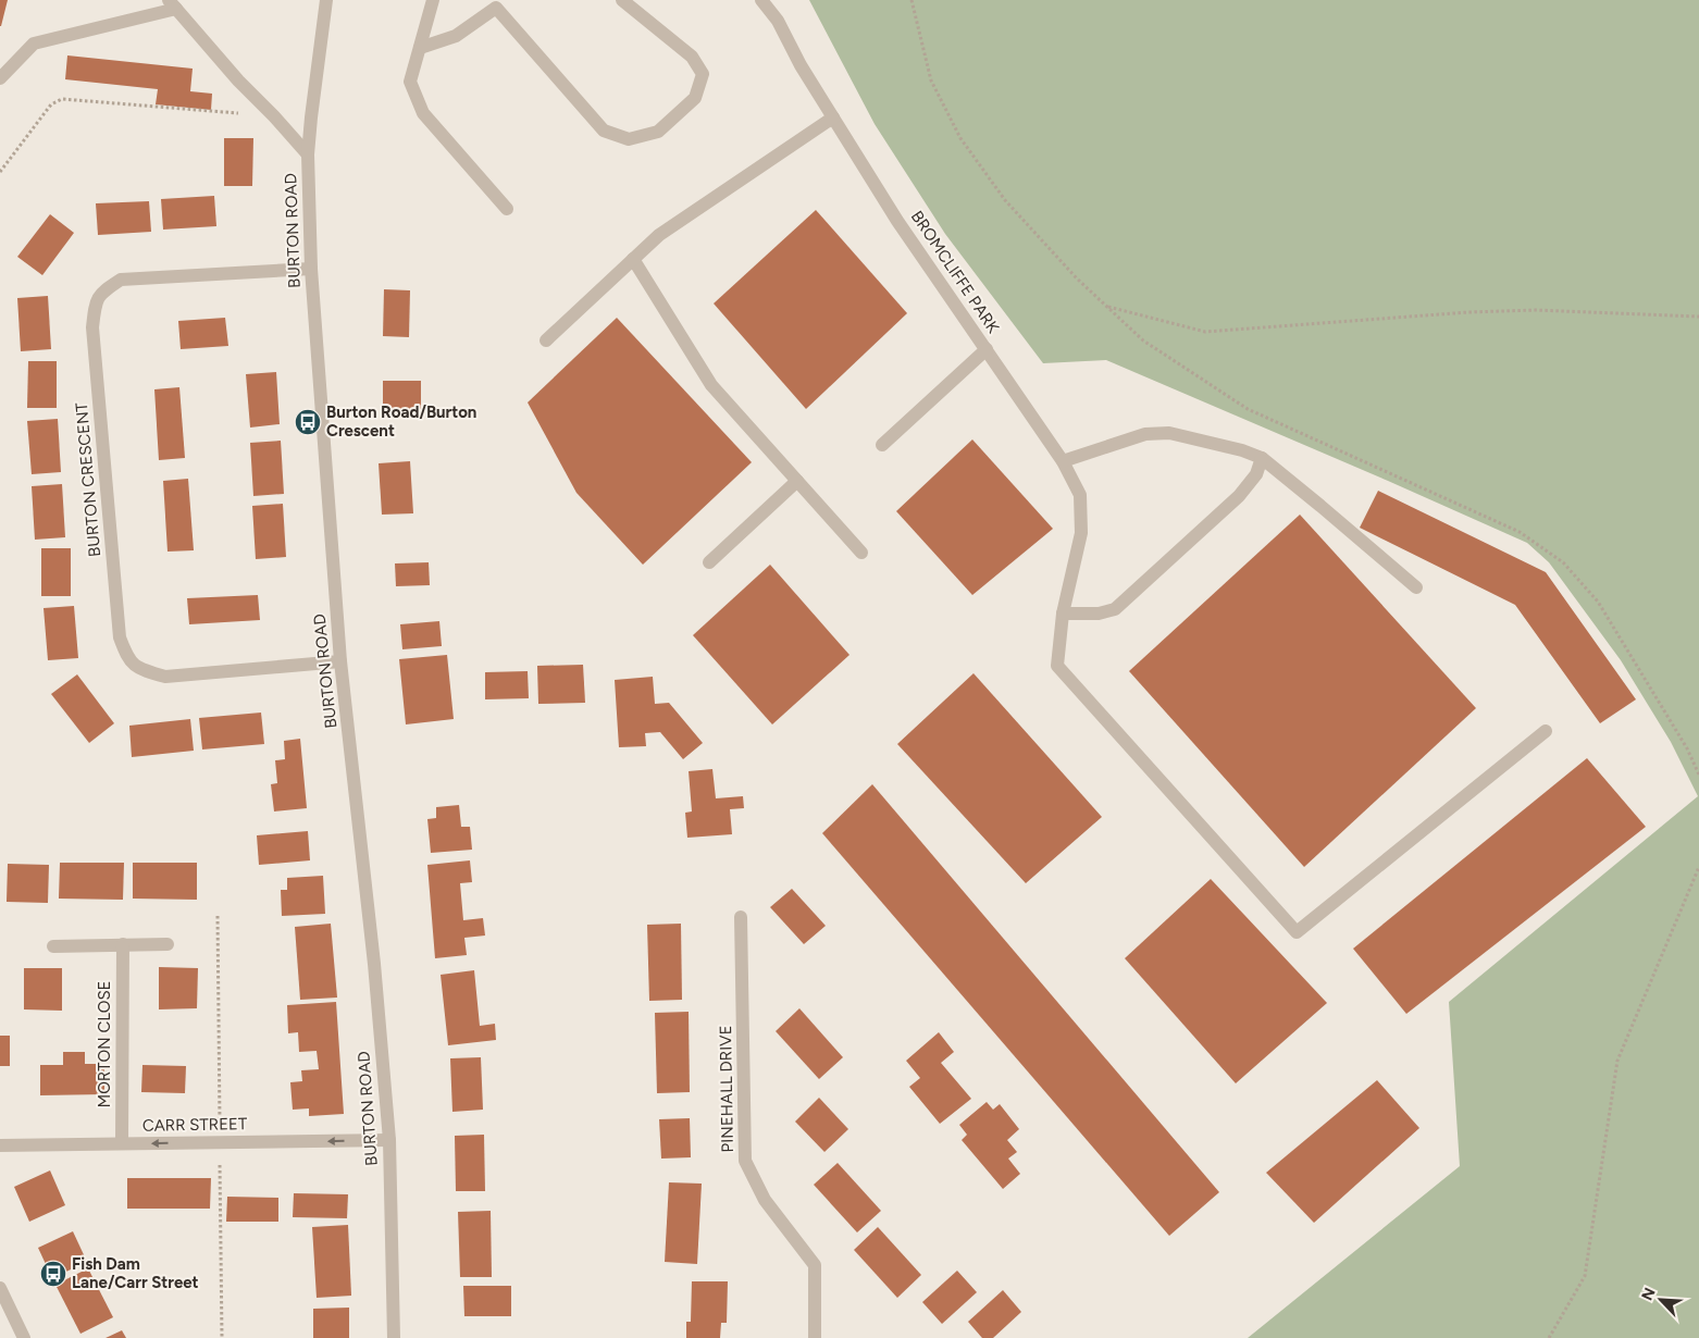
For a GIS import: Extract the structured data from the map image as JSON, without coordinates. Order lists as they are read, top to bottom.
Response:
{
  "streets": {
    "street": [
      "BURTON ROAD",
      "BROMCLIFFE PARK",
      "BURTON CRESCENT",
      "MORTON CLOSE",
      "PINEHALL DRIVE",
      "CARR STREET"
    ]
  },
  "crossings": [
    ["BURTON ROAD", "BURTON CRESCENT"],
    ["BURTON ROAD", "CARR STREET"],
    ["MORTON CLOSE", "CARR STREET"]
  ],
  "one_way": ["CARR STREET"],
  "places": {
    "bus stop": ["Burton Road/Burton Crescent", "Fish Dam Lane/Carr Street"]
  },
  "north": "top left"
}
